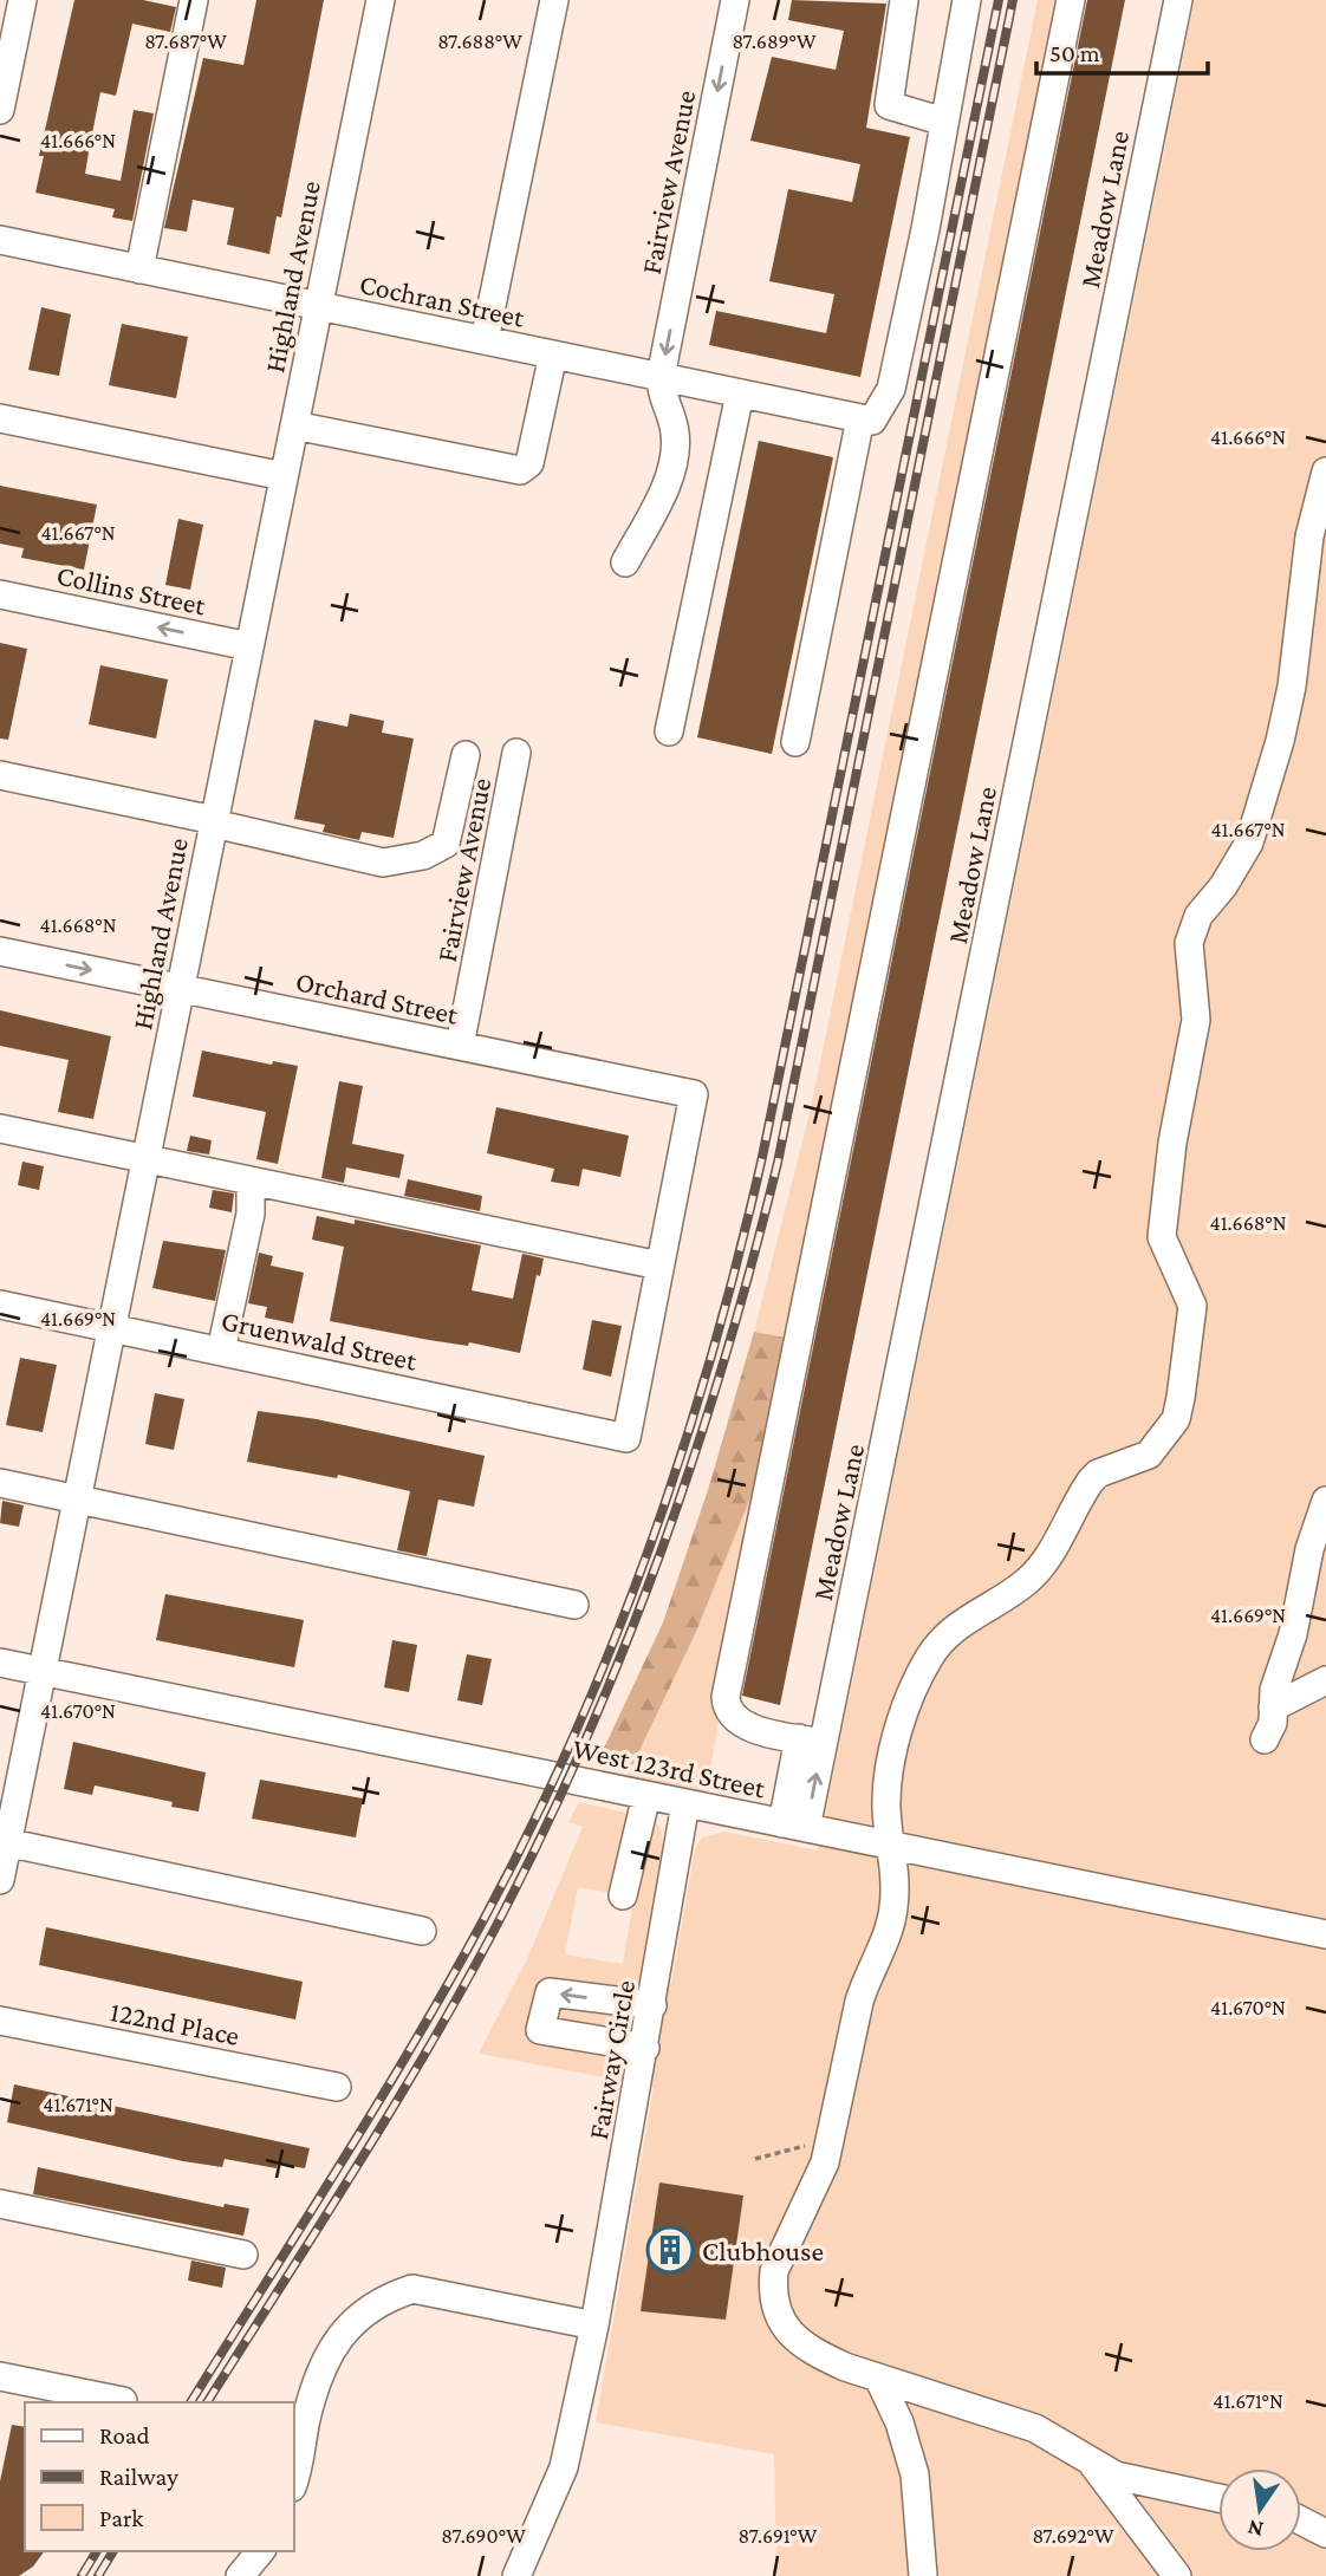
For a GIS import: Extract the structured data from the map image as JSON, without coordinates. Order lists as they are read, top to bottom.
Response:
{
  "streets": {
    "street": [
      "Fairview Avenue",
      "Meadow Lane",
      "Highland Avenue",
      "Cochran Street",
      "Collins Street",
      "Orchard Street",
      "Gruenwald Street",
      "West 123rd Street",
      "122nd Place",
      "Fairway Circle"
    ]
  },
  "crossings": [
    ["Fairview Avenue", "Cochran Street"],
    ["Fairview Avenue", "Orchard Street"],
    ["Meadow Lane", "West 123rd Street"],
    ["Highland Avenue", "Cochran Street"],
    ["Highland Avenue", "Collins Street"],
    ["Highland Avenue", "Orchard Street"],
    ["Highland Avenue", "Gruenwald Street"],
    ["Highland Avenue", "West 123rd Street"],
    ["Orchard Street", "Gruenwald Street"],
    ["West 123rd Street", "Fairway Circle"]
  ],
  "places": {
    "building": ["Clubhouse"]
  },
  "legend": ["Road", "Railway", "Park"],
  "scale_bar": "50 m",
  "north": "bottom",
  "coordinates": [
    "87.687°W",
    "87.688°W",
    "87.689°W",
    "41.666°N",
    "41.667°N",
    "41.668°N",
    "41.669°N",
    "41.670°N",
    "41.671°N",
    "87.690°W",
    "87.691°W",
    "87.692°W"
  ]
}
